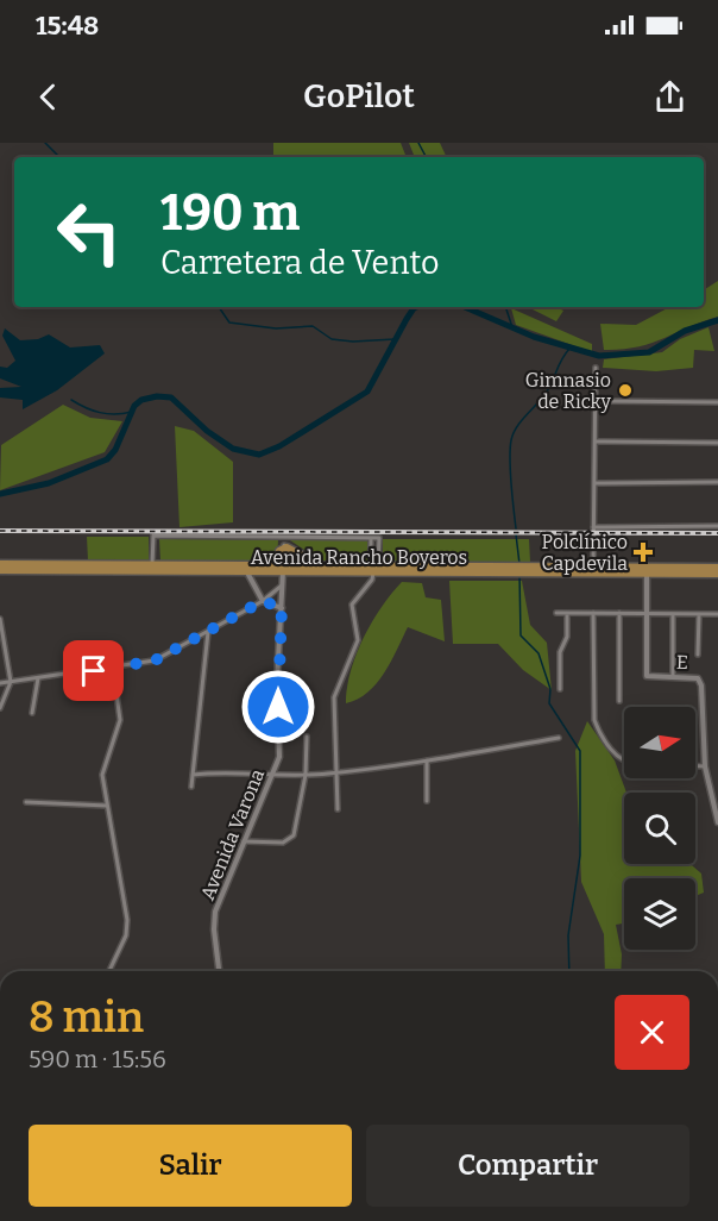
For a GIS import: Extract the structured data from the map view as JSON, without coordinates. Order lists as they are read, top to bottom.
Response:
{
  "streets": {
    "highway": ["Avenida Rancho Boyeros"],
    "street": ["E", "Avenida Varona"]
  },
  "crossings": [
    ["Avenida Rancho Boyeros", "Avenida Varona"]
  ],
  "places": {
    "other": ["Gimnasio de Ricky"],
    "health": ["Polclínico Capdevila"]
  },
  "north": "right",
  "page": {
    "status": "15:48",
    "header": "GoPilot",
    "turn": ["190 m", "Carretera de Vento"],
    "heading": ["8 min", "590 m · 15:56"],
    "buttons": ["Salir", "Compartir"]
  }
}
